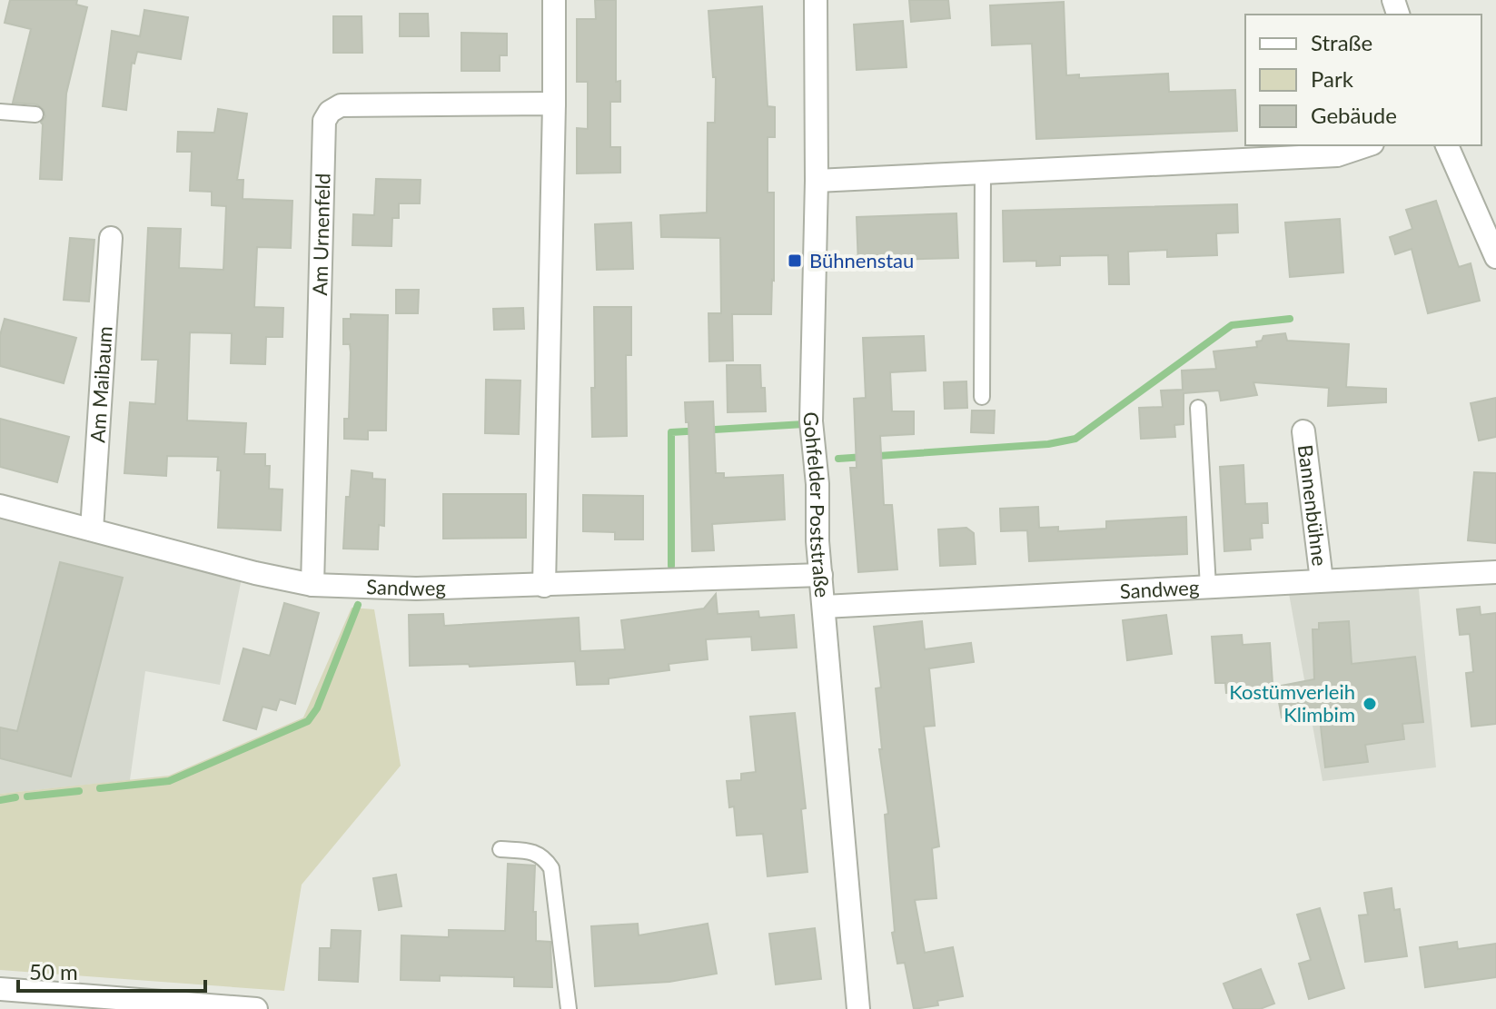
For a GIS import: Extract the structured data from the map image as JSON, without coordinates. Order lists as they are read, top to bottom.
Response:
{
  "streets": {
    "street": [
      "Am Urnenfeld",
      "Am Maibaum",
      "Gohfelder Poststraße",
      "Bannenbühne",
      "Sandweg"
    ]
  },
  "crossings": [
    ["Am Urnenfeld", "Sandweg"],
    ["Am Maibaum", "Sandweg"],
    ["Gohfelder Poststraße", "Sandweg"],
    ["Bannenbühne", "Sandweg"]
  ],
  "places": {
    "transit": ["Bühnenstau"],
    "other": ["Kostümverleih Klimbim"]
  },
  "legend": ["Straße", "Park", "Gebäude"],
  "scale_bar": "50 m"
}
